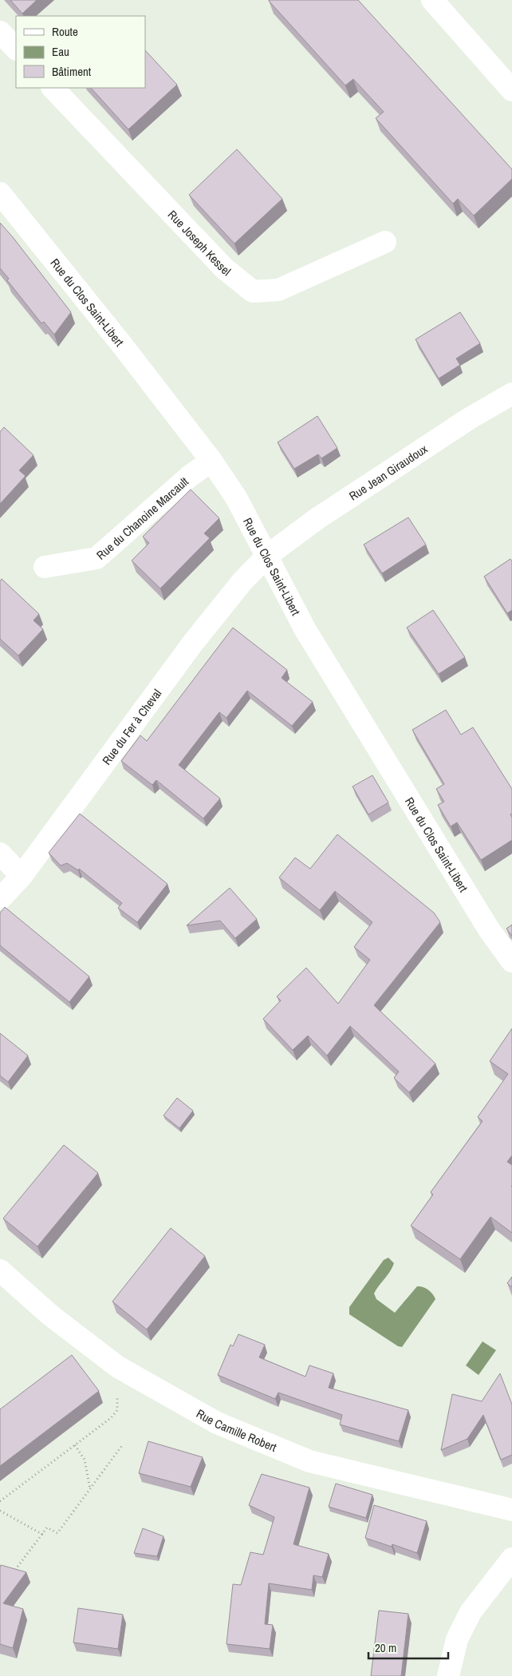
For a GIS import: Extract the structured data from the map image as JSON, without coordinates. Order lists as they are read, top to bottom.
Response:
{
  "streets": {
    "street": [
      "Rue Joseph Kessel",
      "Rue du Clos Saint-Libert",
      "Rue Jean Giraudoux",
      "Rue du Chanoine Marcault",
      "Rue du Fer à Cheval",
      "Rue Camille Robert"
    ]
  },
  "crossings": [
    ["Rue du Clos Saint-Libert", "Rue Jean Giraudoux"],
    ["Rue du Clos Saint-Libert", "Rue du Chanoine Marcault"],
    ["Rue du Clos Saint-Libert", "Rue du Fer à Cheval"],
    ["Rue Jean Giraudoux", "Rue du Fer à Cheval"]
  ],
  "legend": ["Route", "Eau", "Bâtiment"],
  "scale_bar": "20 m"
}
